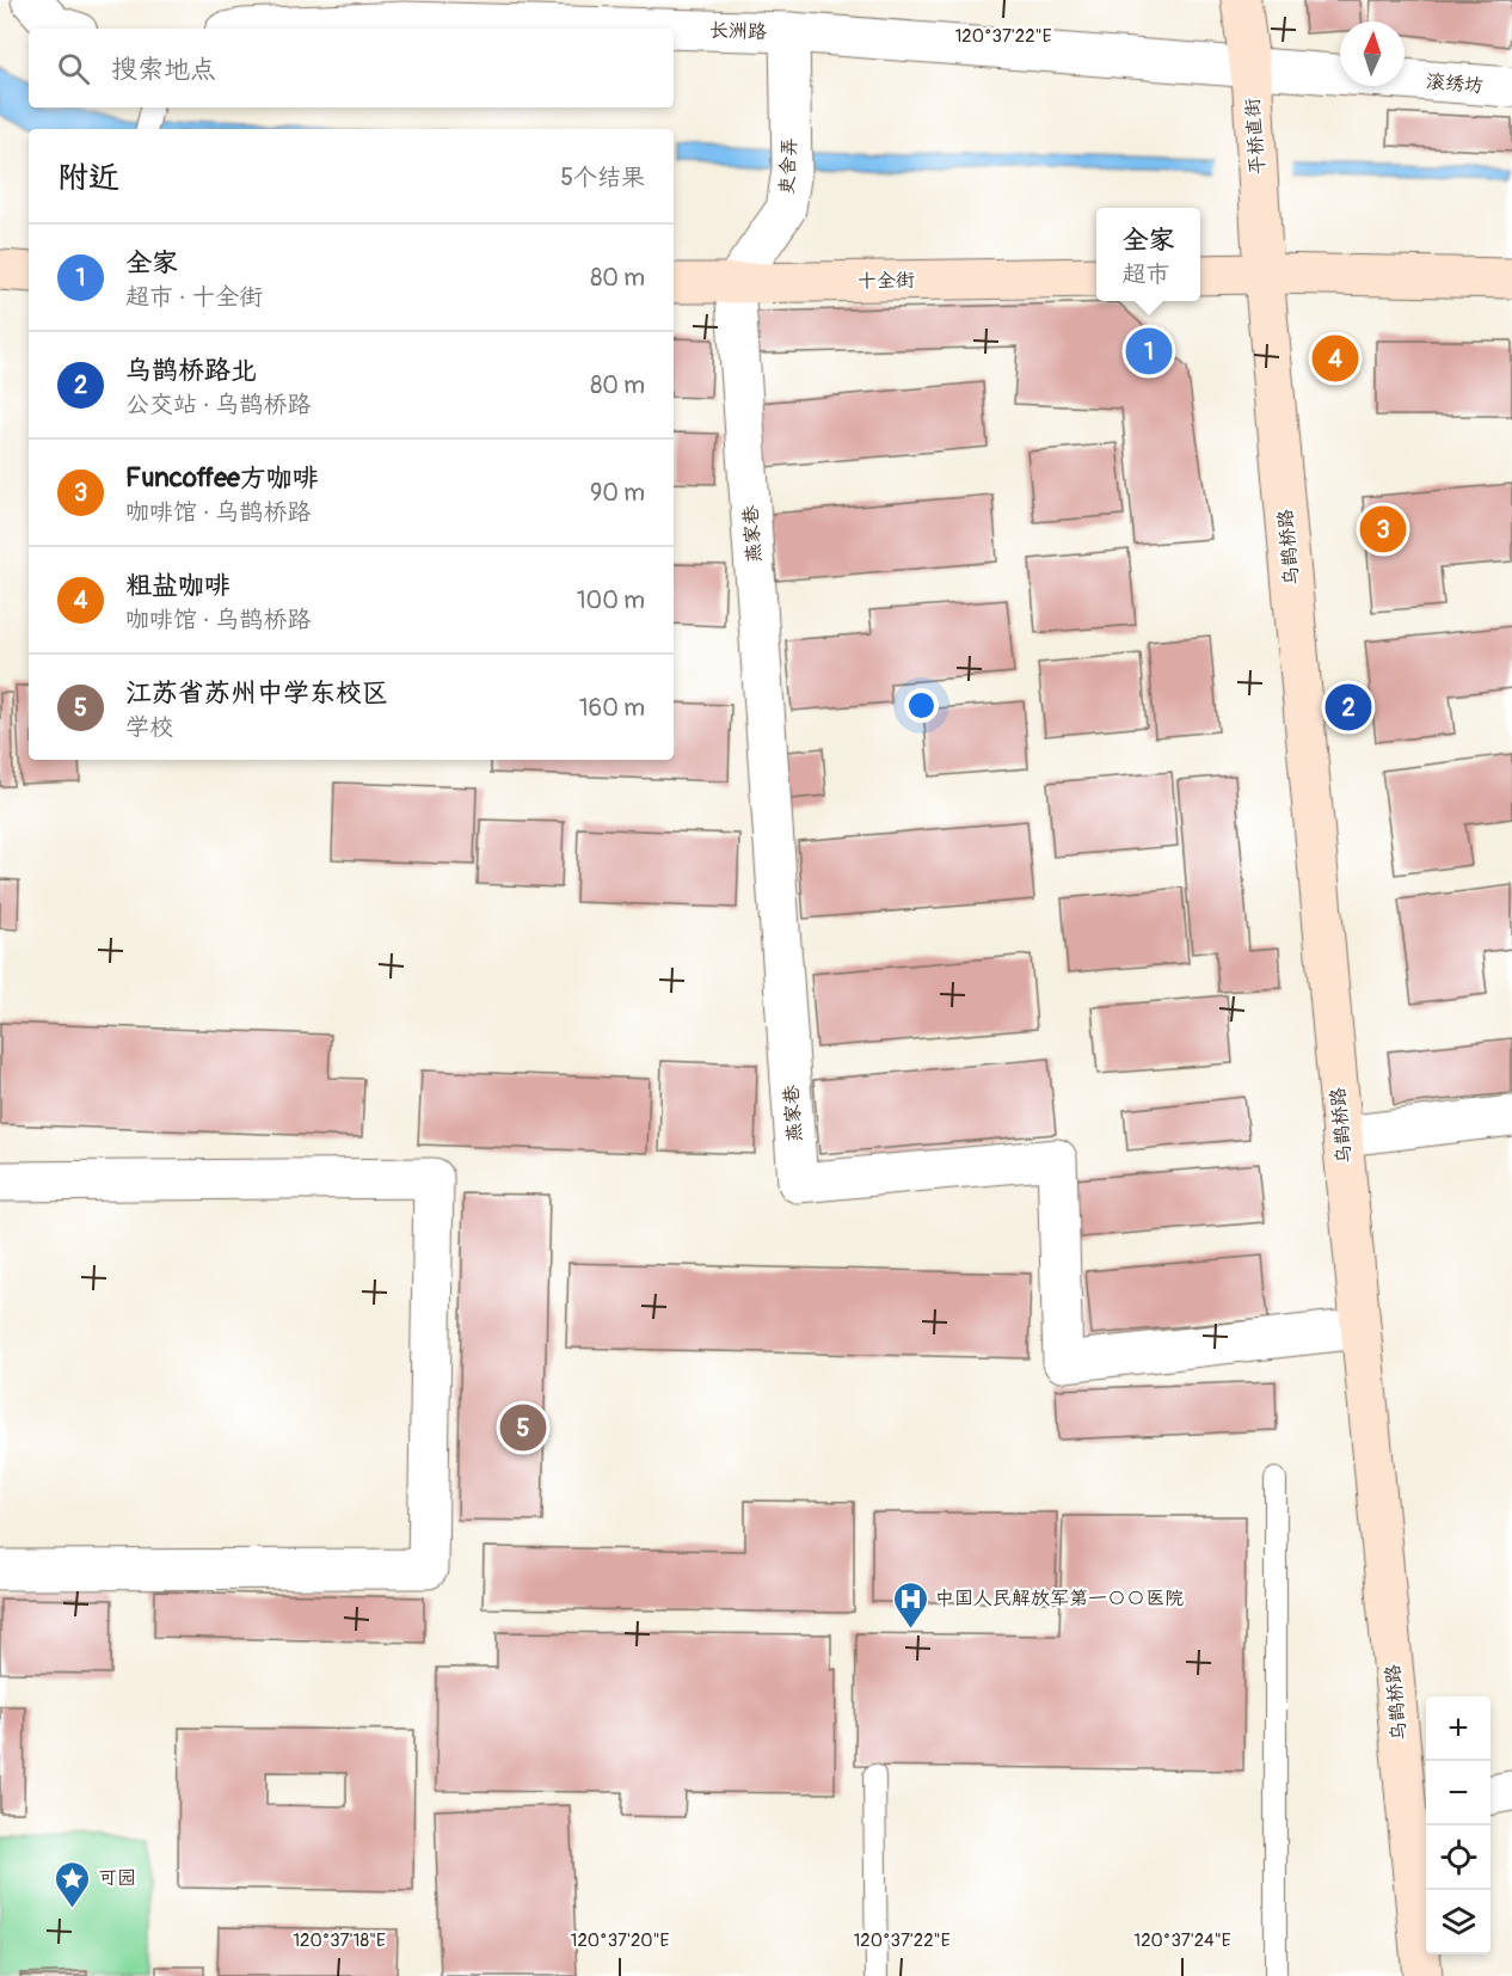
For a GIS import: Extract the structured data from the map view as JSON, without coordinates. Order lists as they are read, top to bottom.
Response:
{
  "streets": {
    "street": [
      "长洲路",
      "滚绣坊",
      "平桥直街",
      "吏舍弄",
      "十全街",
      "燕家巷",
      "乌鹊桥路"
    ]
  },
  "crossings": [
    ["长洲路", "滚绣坊"],
    ["长洲路", "平桥直街"],
    ["长洲路", "吏舍弄"],
    ["滚绣坊", "平桥直街"],
    ["平桥直街", "乌鹊桥路"],
    ["吏舍弄", "十全街"],
    ["吏舍弄", "燕家巷"],
    ["十全街", "燕家巷"],
    ["燕家巷", "乌鹊桥路"]
  ],
  "places": {
    "hospital": ["中国人民解放军第一〇〇医院"],
    "place": ["可园"]
  },
  "north": "top",
  "page": {
    "search": "搜索地点",
    "heading": ["附近", "5个结果"],
    "popup": ["全家", "超市"],
    "list": [
      {
        "mark": "1",
        "name": "全家",
        "note": "超市 · 十全街",
        "value": "80 m"
      },
      {
        "mark": "2",
        "name": "乌鹊桥路北",
        "note": "公交站 · 乌鹊桥路",
        "value": "80 m"
      },
      {
        "mark": "3",
        "name": "Funcoffee方咖啡",
        "note": "咖啡馆 · 乌鹊桥路",
        "value": "90 m"
      },
      {
        "mark": "4",
        "name": "粗盐咖啡",
        "note": "咖啡馆 · 乌鹊桥路",
        "value": "100 m"
      },
      {
        "mark": "5",
        "name": "江苏省苏州中学东校区",
        "note": "学校",
        "value": "160 m"
      }
    ],
    "pins": [
      "1",
      "4",
      "3",
      "2",
      "5"
    ],
    "map_buttons": ["+", "−"]
  },
  "coordinates": [
    "120°37'22\"E",
    "120°37'18\"E",
    "120°37'20\"E",
    "120°37'24\"E"
  ]
}
